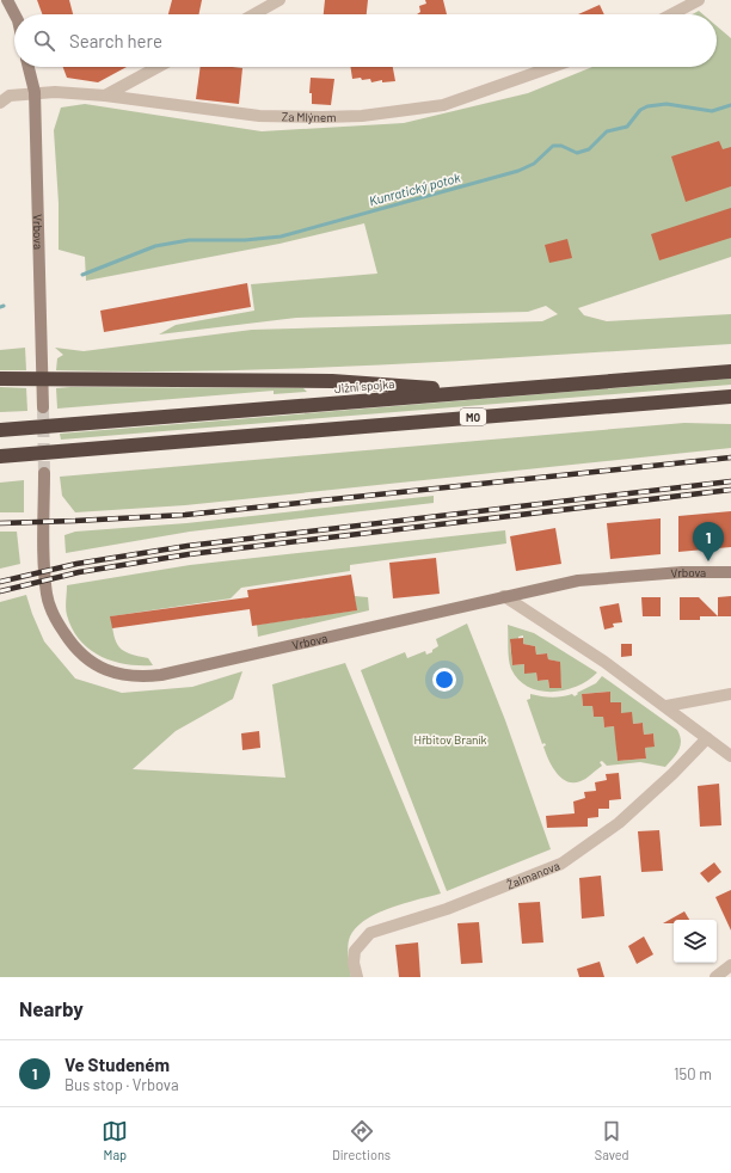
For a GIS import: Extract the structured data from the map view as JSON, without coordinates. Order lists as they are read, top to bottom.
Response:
{
  "streets": {
    "highway": ["Jižní spojka", "MO"],
    "main road": ["Vrbova"],
    "street": ["Za Mlýnem", "Žalmanova"]
  },
  "crossings": [
    ["Za Mlýnem", "Vrbova"]
  ],
  "water": ["Kunratický potok"],
  "parks": ["Hřbitov Braník"],
  "page": {
    "search": "Search here",
    "pins": "1",
    "heading": "Nearby",
    "list": [
      {
        "mark": "1",
        "name": "Ve Studeném",
        "note": "Bus stop · Vrbova",
        "value": "150 m"
      }
    ],
    "nav": ["Map", "Directions", "Saved"]
  }
}
